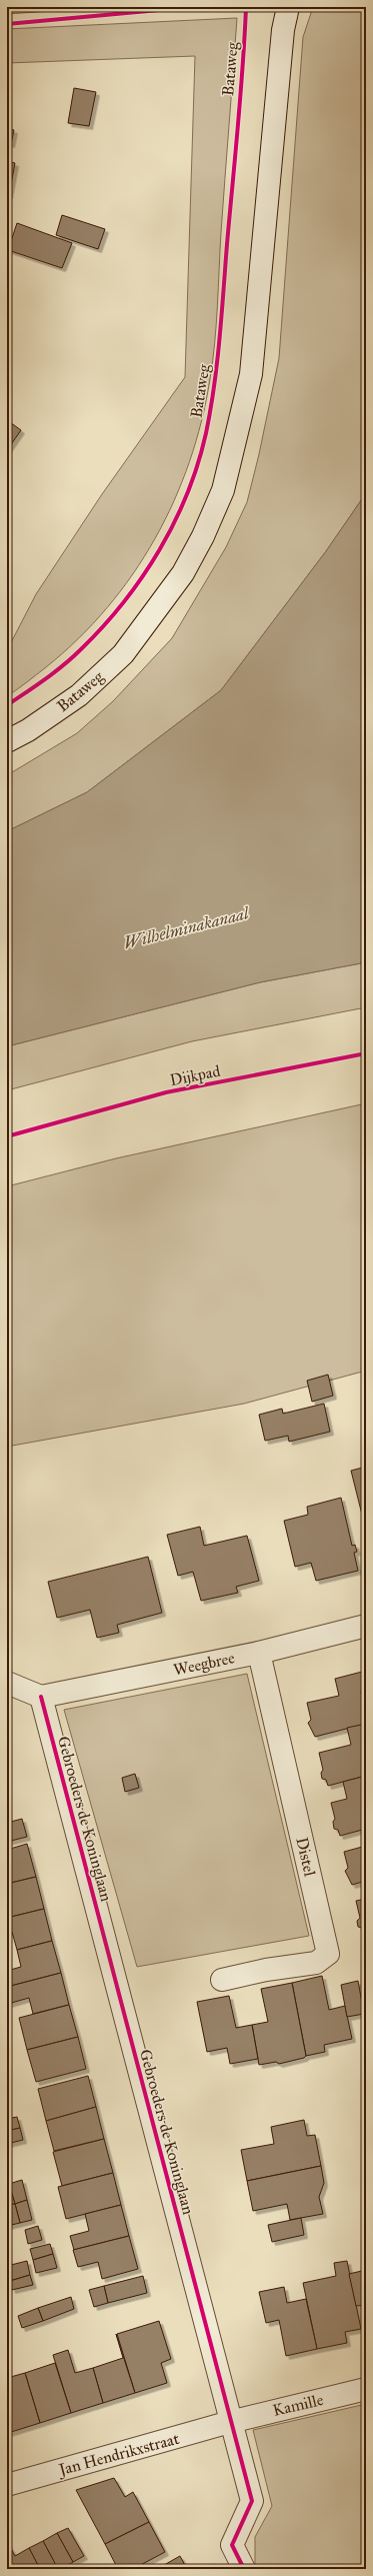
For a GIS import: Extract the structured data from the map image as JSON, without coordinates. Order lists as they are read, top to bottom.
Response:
{
  "streets": {
    "street": [
      "Bataweg",
      "Weegbree",
      "Gebroeders de Koninglaan",
      "Distel",
      "Kamille",
      "Jan Hendrikxstraat"
    ],
    "cycle path": ["Dijkpad"]
  },
  "crossings": [
    ["Weegbree", "Gebroeders de Koninglaan"],
    ["Weegbree", "Distel"],
    ["Gebroeders de Koninglaan", "Kamille"],
    ["Gebroeders de Koninglaan", "Jan Hendrikxstraat"],
    ["Kamille", "Jan Hendrikxstraat"]
  ],
  "water": ["Wilhelminakanaal"]
}
